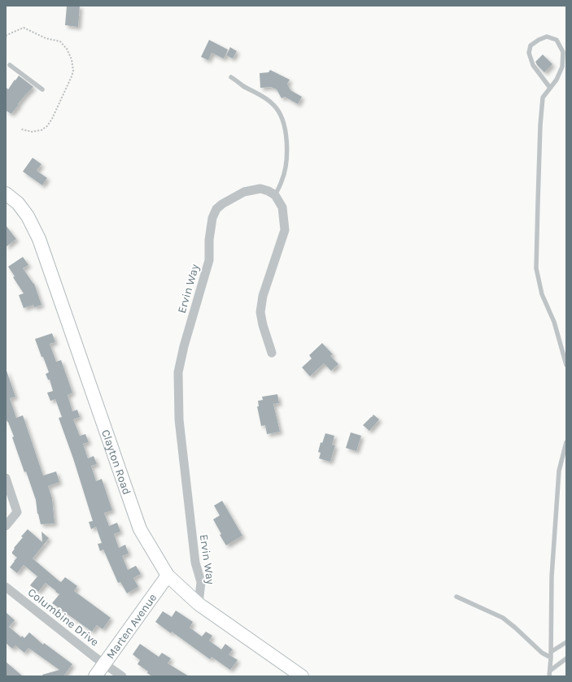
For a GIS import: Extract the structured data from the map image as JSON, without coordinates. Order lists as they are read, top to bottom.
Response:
{
  "streets": {
    "street": [
      "Ervin Way",
      "Clayton Road",
      "Columbine Drive",
      "Marten Avenue"
    ]
  },
  "crossings": [
    ["Ervin Way", "Clayton Road"],
    ["Clayton Road", "Marten Avenue"],
    ["Columbine Drive", "Marten Avenue"]
  ]
}
